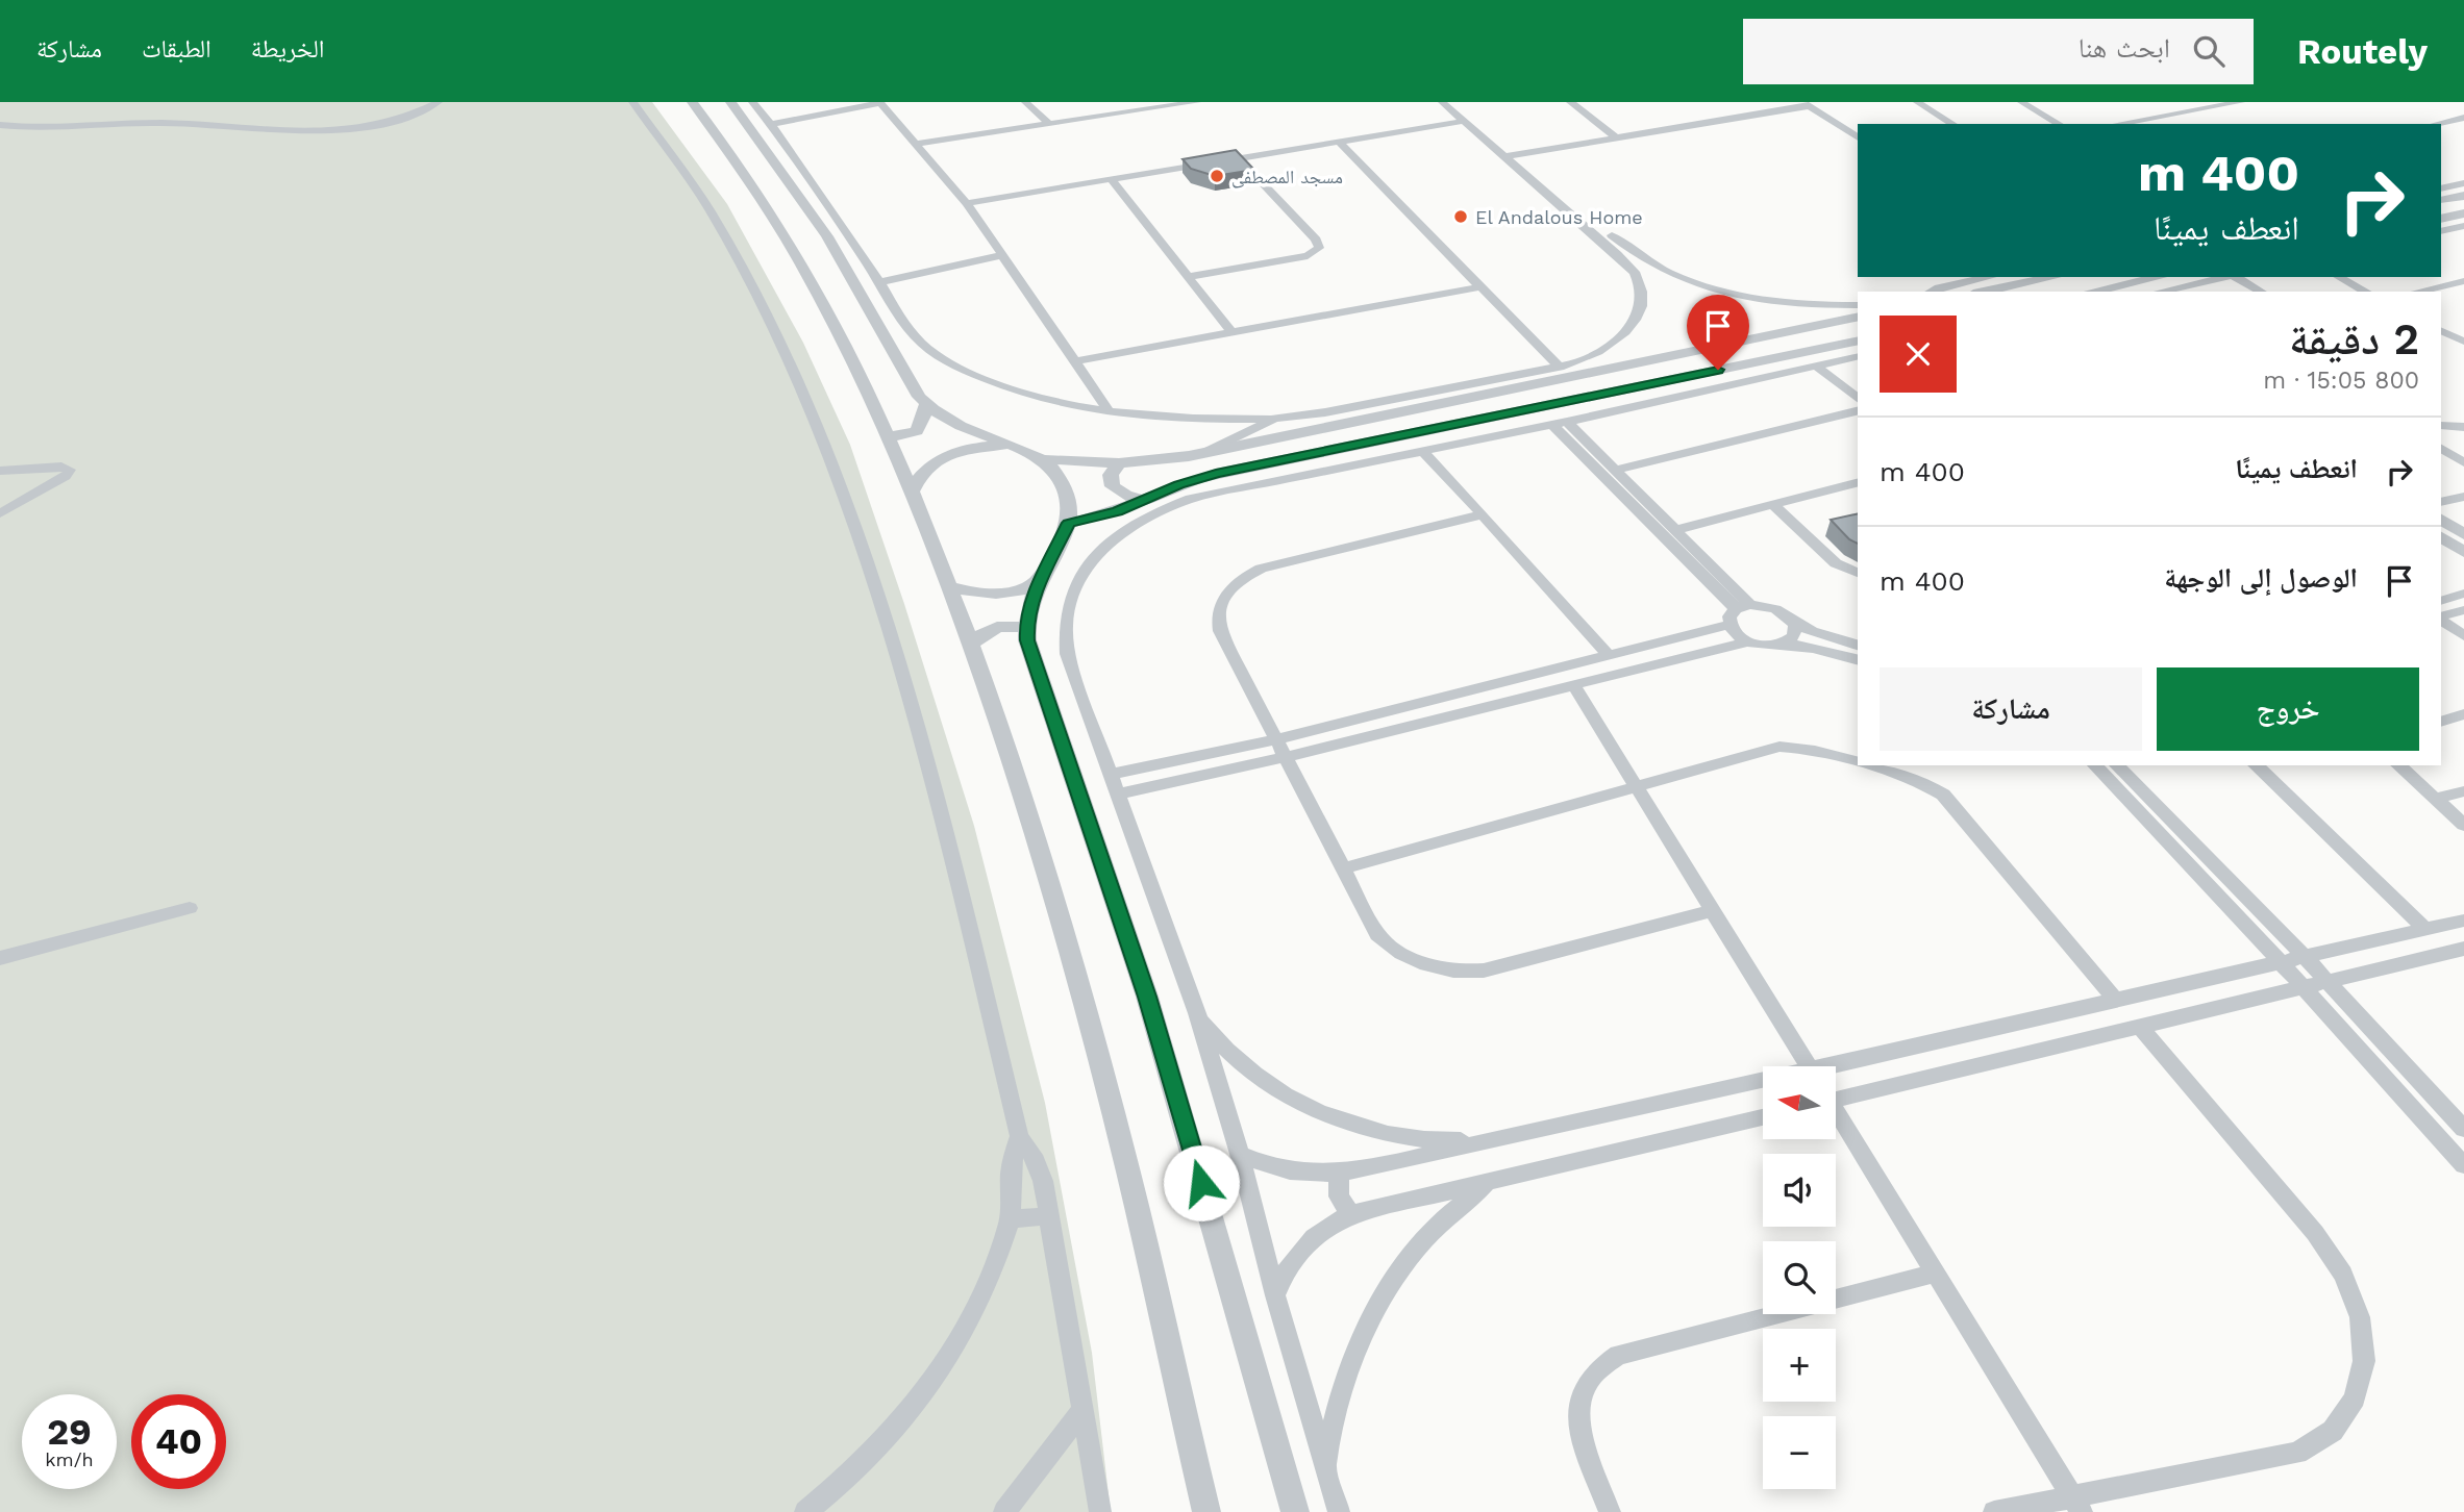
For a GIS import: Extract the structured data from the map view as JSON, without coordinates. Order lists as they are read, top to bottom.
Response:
{
  "places": ["مسجد المصطفى", "El Andalous Home"],
  "north": "left",
  "page": {
    "header": "Routely",
    "search": "ابحث هنا",
    "nav": ["الخريطة", "الطبقات", "مشاركة"],
    "turn": ["400 m", "انعطف يمينًا"],
    "heading": ["2 دقيقة", "800 m · 15:05"],
    "list": [
      {
        "name": "انعطف يمينًا",
        "value": "400 m"
      },
      {
        "name": "الوصول إلى الوجهة",
        "value": "400 m"
      }
    ],
    "buttons": ["خروج", "مشاركة"],
    "map_buttons": ["+", "−"],
    "speed": "29 km/h",
    "limit": "40"
  }
}
